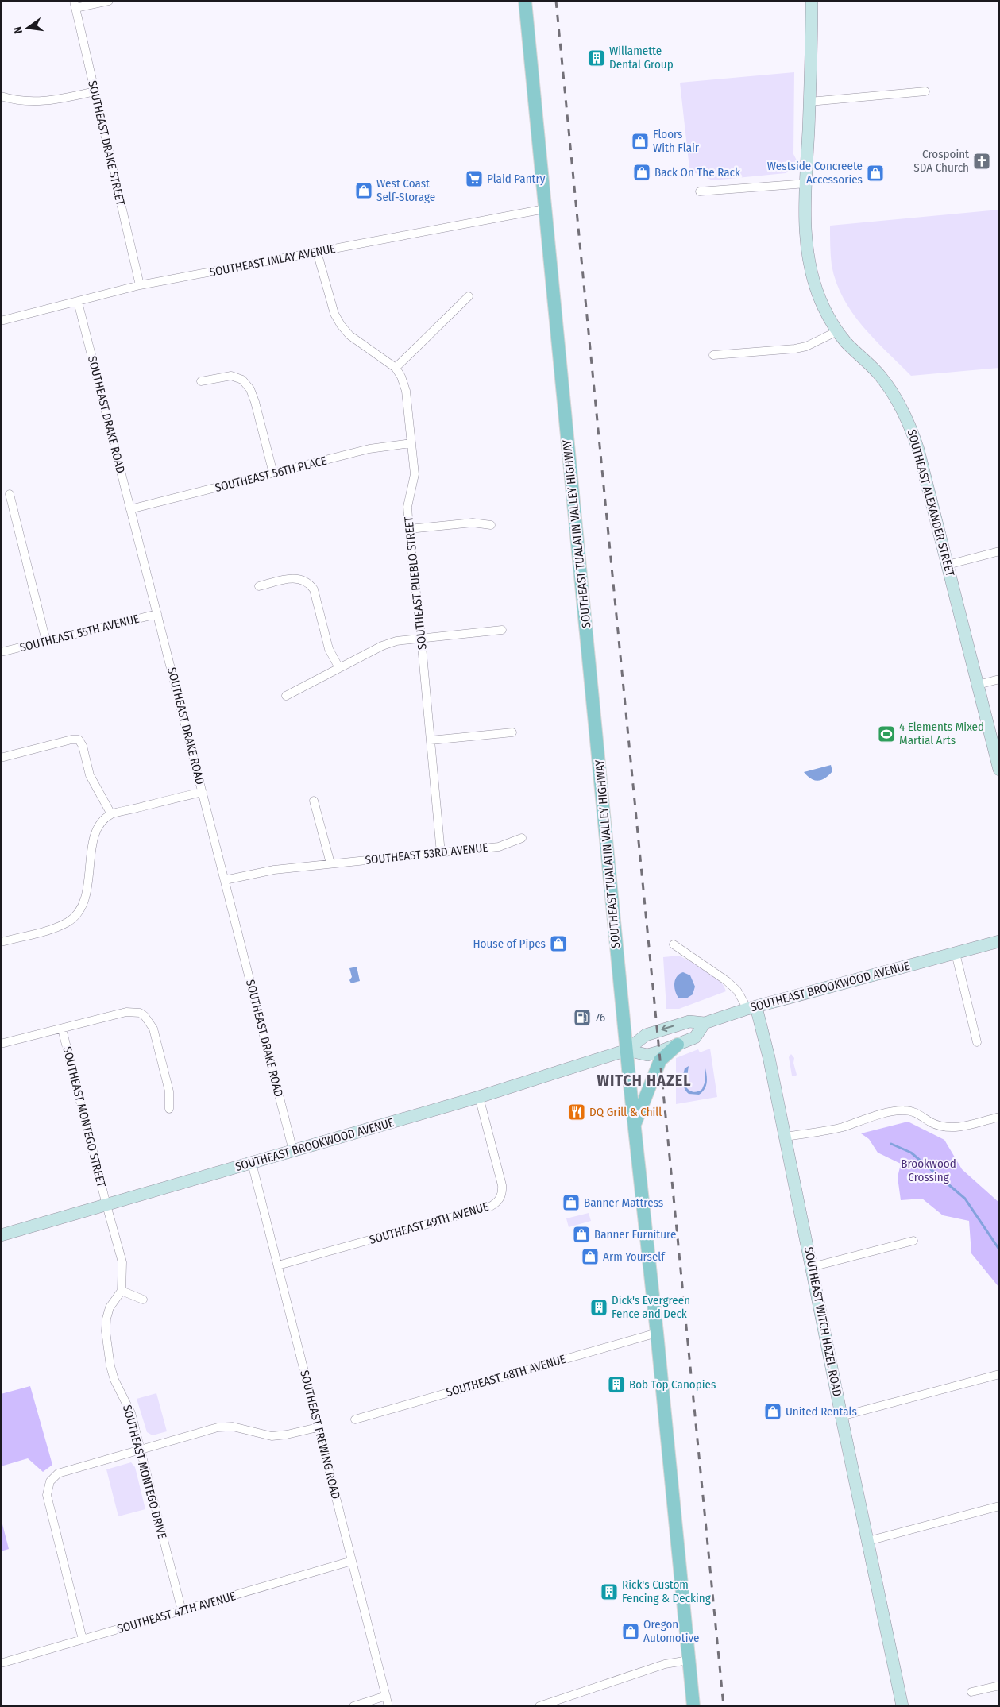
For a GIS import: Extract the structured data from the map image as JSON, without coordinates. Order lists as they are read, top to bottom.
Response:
{
  "streets": {
    "main road": [
      "SOUTHEAST ALEXANDER STREET",
      "SOUTHEAST TUALATIN VALLEY HIGHWAY",
      "SOUTHEAST BROOKWOOD AVENUE",
      "SOUTHEAST WITCH HAZEL ROAD"
    ],
    "street": [
      "SOUTHEAST DRAKE STREET",
      "SOUTHEAST IMLAY AVENUE",
      "SOUTHEAST DRAKE ROAD",
      "SOUTHEAST 56TH PLACE",
      "SOUTHEAST PUEBLO STREET",
      "SOUTHEAST 55TH AVENUE",
      "SOUTHEAST 53RD AVENUE",
      "SOUTHEAST MONTEGO STREET",
      "SOUTHEAST 49TH AVENUE",
      "SOUTHEAST 48TH AVENUE",
      "SOUTHEAST FREWING ROAD",
      "SOUTHEAST MONTEGO DRIVE",
      "SOUTHEAST 47TH AVENUE"
    ]
  },
  "crossings": [
    ["SOUTHEAST DRAKE STREET", "SOUTHEAST IMLAY AVENUE"],
    ["SOUTHEAST IMLAY AVENUE", "SOUTHEAST DRAKE ROAD"],
    ["SOUTHEAST IMLAY AVENUE", "SOUTHEAST TUALATIN VALLEY HIGHWAY"],
    ["SOUTHEAST IMLAY AVENUE", "SOUTHEAST PUEBLO STREET"],
    ["SOUTHEAST DRAKE ROAD", "SOUTHEAST 56TH PLACE"],
    ["SOUTHEAST DRAKE ROAD", "SOUTHEAST 55TH AVENUE"],
    ["SOUTHEAST DRAKE ROAD", "SOUTHEAST 53RD AVENUE"],
    ["SOUTHEAST DRAKE ROAD", "SOUTHEAST BROOKWOOD AVENUE"],
    ["SOUTHEAST 56TH PLACE", "SOUTHEAST PUEBLO STREET"],
    ["SOUTHEAST TUALATIN VALLEY HIGHWAY", "SOUTHEAST BROOKWOOD AVENUE"],
    ["SOUTHEAST TUALATIN VALLEY HIGHWAY", "SOUTHEAST 48TH AVENUE"],
    ["SOUTHEAST PUEBLO STREET", "SOUTHEAST 53RD AVENUE"],
    ["SOUTHEAST BROOKWOOD AVENUE", "SOUTHEAST MONTEGO STREET"],
    ["SOUTHEAST BROOKWOOD AVENUE", "SOUTHEAST 49TH AVENUE"],
    ["SOUTHEAST BROOKWOOD AVENUE", "SOUTHEAST WITCH HAZEL ROAD"],
    ["SOUTHEAST BROOKWOOD AVENUE", "SOUTHEAST FREWING ROAD"],
    ["SOUTHEAST 49TH AVENUE", "SOUTHEAST FREWING ROAD"],
    ["SOUTHEAST FREWING ROAD", "SOUTHEAST 47TH AVENUE"],
    ["SOUTHEAST MONTEGO DRIVE", "SOUTHEAST 47TH AVENUE"]
  ],
  "districts": ["WITCH HAZEL"],
  "parks": ["Brookwood Crossing"],
  "places": {
    "building": [
      "Willamette Dental Group",
      "Dick's Evergreen Fence and Deck",
      "Bob Top Canopies",
      "Rick's Custom Fencing & Decking"
    ],
    "shop": [
      "Floors With Flair",
      "Back On The Rack",
      "Westside Concreete Accessories",
      "West Coast Self-Storage",
      "House of Pipes",
      "Banner Mattress",
      "Banner Furniture",
      "Arm Yourself",
      "United Rentals",
      "Oregon Automotive"
    ],
    "church": ["Crospoint SDA Church"],
    "supermarket": ["Plaid Pantry"],
    "sports": ["4 Elements Mixed Martial Arts"],
    "fuel station": ["76"],
    "restaurant": ["DQ Grill & Chill"]
  },
  "north": "left"
}
